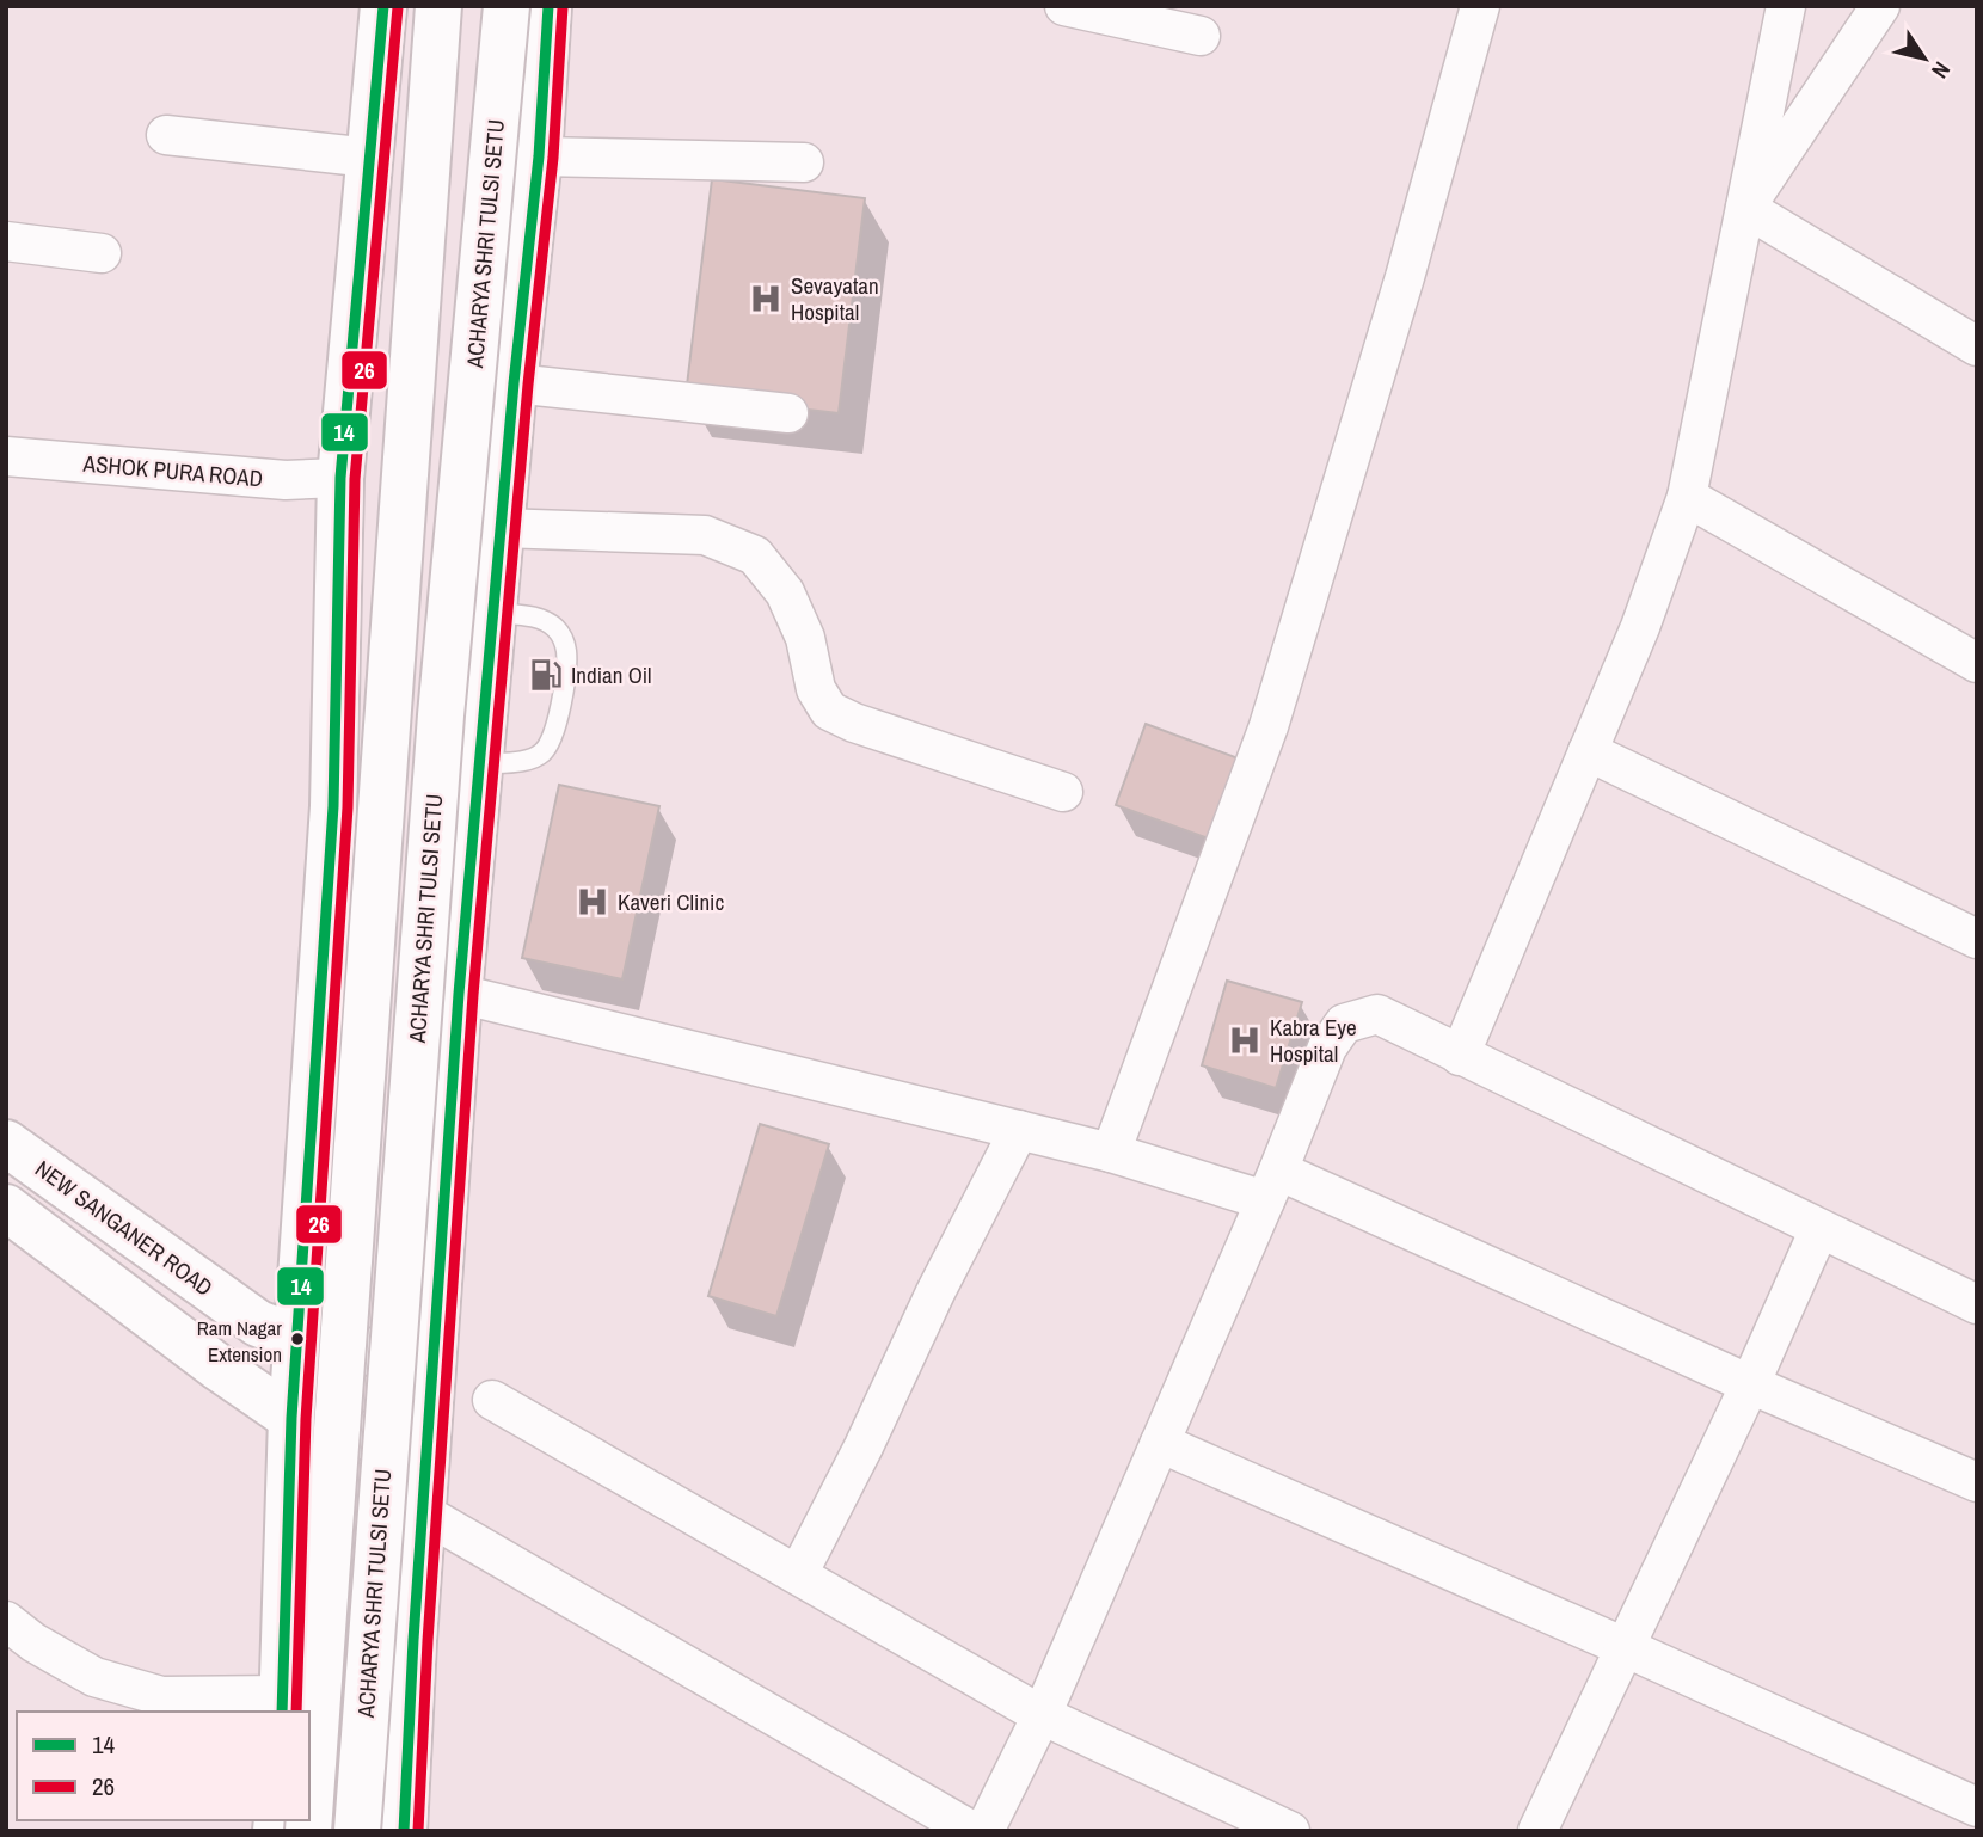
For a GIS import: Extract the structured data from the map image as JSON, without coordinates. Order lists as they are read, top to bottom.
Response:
{
  "streets": {
    "main road": ["ACHARYA SHRI TULSI SETU", "NEW SANGANER ROAD"],
    "street": ["ASHOK PURA ROAD"]
  },
  "places": {
    "hospital": ["Sevayatan Hospital", "Kaveri Clinic", "Kabra Eye Hospital"],
    "fuel station": ["Indian Oil"],
    "other": ["Ram Nagar Extension"]
  },
  "lines": ["transit line 14", "transit line 26"],
  "legend": ["14", "26"],
  "north": "bottom right"
}
